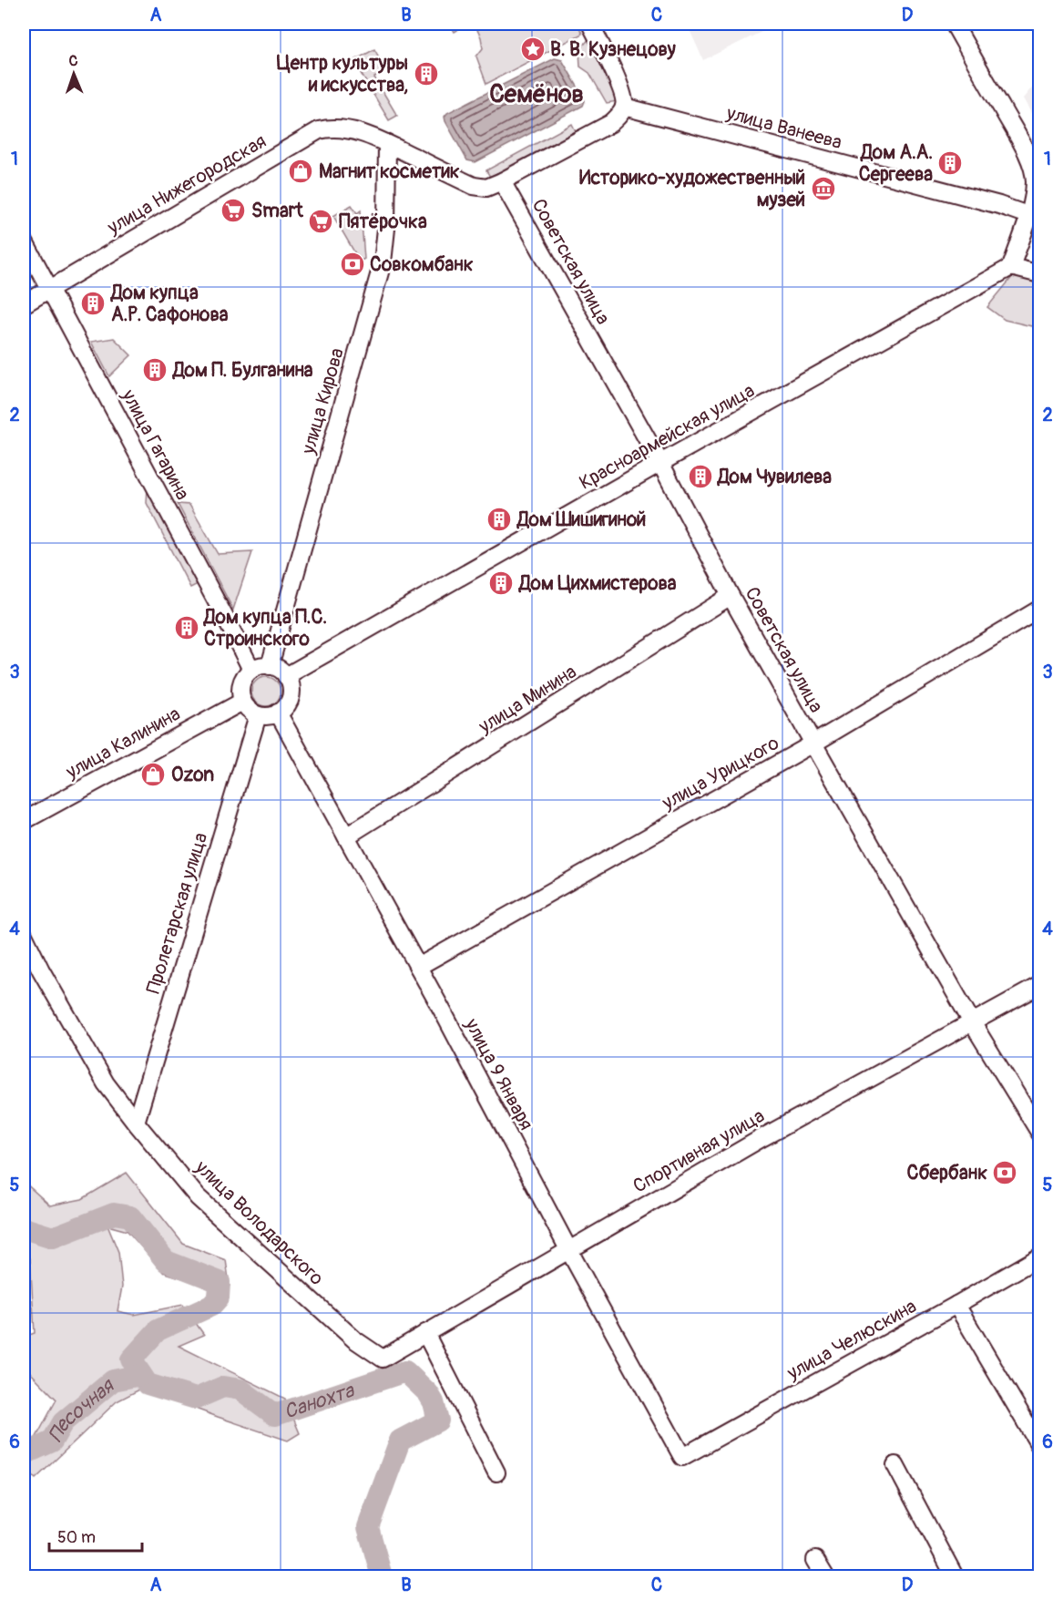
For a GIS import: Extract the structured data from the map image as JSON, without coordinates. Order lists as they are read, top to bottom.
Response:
{
  "streets": {
    "street": [
      "улица Ванеева",
      "улица Нижегородская",
      "Советская улица",
      "улица Кирова",
      "Красноармейская улица",
      "улица Гагарина",
      "улица Минина",
      "улица Калинина",
      "улица Урицкого",
      "Пролетарская улица",
      "улица 9 Января",
      "Спортивная улица",
      "улица Володарского",
      "улица Челюскина"
    ]
  },
  "crossings": [
    ["улица Ванеева", "улица Нижегородская"],
    ["улица Нижегородская", "Советская улица"],
    ["улица Нижегородская", "улица Кирова"],
    ["улица Нижегородская", "улица Гагарина"],
    ["Советская улица", "Красноармейская улица"],
    ["Советская улица", "улица Минина"],
    ["Советская улица", "улица Урицкого"],
    ["Советская улица", "Спортивная улица"],
    ["улица Кирова", "Красноармейская улица"],
    ["улица Кирова", "улица Гагарина"],
    ["улица Кирова", "улица Калинина"],
    ["улица Кирова", "Пролетарская улица"],
    ["улица Кирова", "улица 9 Января"],
    ["Красноармейская улица", "улица Гагарина"],
    ["Красноармейская улица", "улица Калинина"],
    ["Красноармейская улица", "Пролетарская улица"],
    ["Красноармейская улица", "улица 9 Января"],
    ["улица Гагарина", "улица Калинина"],
    ["улица Гагарина", "Пролетарская улица"],
    ["улица Гагарина", "улица 9 Января"],
    ["улица Минина", "улица 9 Января"],
    ["улица Калинина", "Пролетарская улица"],
    ["улица Калинина", "улица 9 Января"],
    ["улица Урицкого", "улица 9 Января"],
    ["Пролетарская улица", "улица 9 Января"],
    ["Пролетарская улица", "улица Володарского"],
    ["улица 9 Января", "Спортивная улица"],
    ["улица 9 Января", "улица Челюскина"],
    ["Спортивная улица", "улица Володарского"]
  ],
  "districts": ["Семёнов"],
  "water": ["Санохта", "Песочная"],
  "places": {
    "place": ["В. В. Кузнецову"],
    "building": [
      "Центр культуры и искусства,",
      "Дом А.А. Сергеева",
      "Дом купца А.Р. Сафонова",
      "Дом П. Булганина",
      "Дом Чувилева",
      "Дом Шишигиной",
      "Дом Цихмистерова",
      "Дом купца П.С. Строинского"
    ],
    "shop": ["Магнит косметик", "Ozon"],
    "museum": ["Историко-художественный музей"],
    "supermarket": ["Smart", "Пятёрочка"],
    "bank": ["Совкомбанк", "Сбербанк"]
  },
  "scale_bar": "50 m",
  "north": "top",
  "grid": {
    "columns": [
      "A",
      "B",
      "C",
      "D"
    ],
    "rows": [
      "1",
      "2",
      "3",
      "4",
      "5",
      "6"
    ]
  }
}
